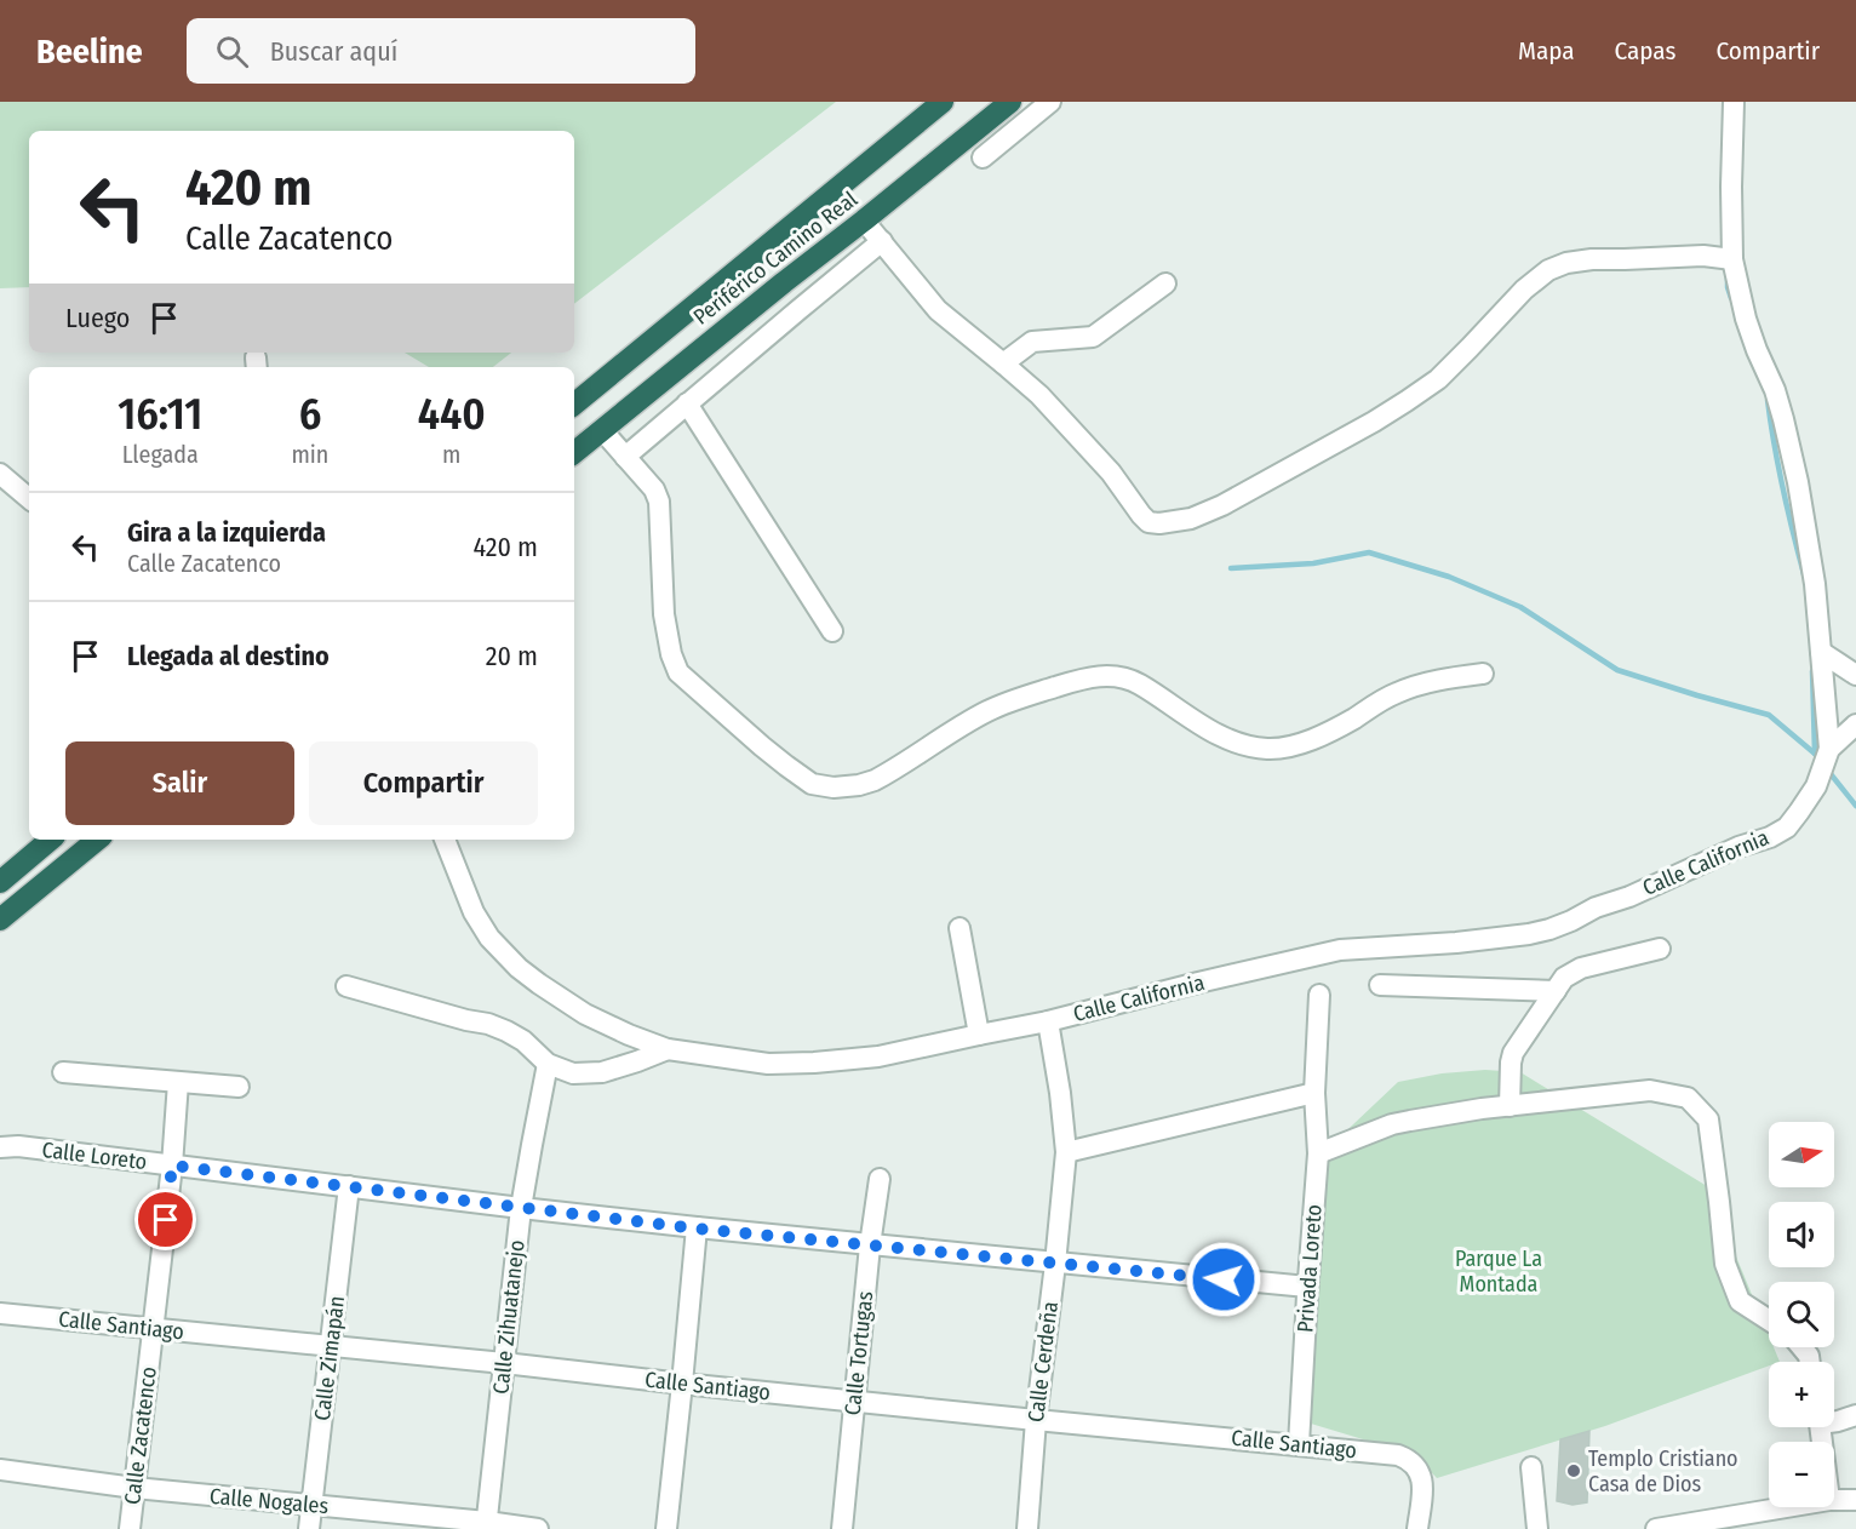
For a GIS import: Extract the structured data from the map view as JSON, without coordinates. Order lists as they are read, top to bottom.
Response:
{
  "streets": {
    "highway": ["Periférico Camino Real"],
    "street": [
      "Calle California",
      "Calle Loreto",
      "Privada Loreto",
      "Calle Zihuatanejo",
      "Calle Santiago",
      "Calle Tortugas",
      "Calle Zimapán",
      "Calle Cerdeña",
      "Calle Zacatenco",
      "Calle Nogales"
    ]
  },
  "crossings": [
    ["Calle California", "Calle Cerdeña"],
    ["Calle Loreto", "Privada Loreto"],
    ["Calle Loreto", "Calle Zihuatanejo"],
    ["Calle Loreto", "Calle Tortugas"],
    ["Calle Loreto", "Calle Zimapán"],
    ["Calle Loreto", "Calle Cerdeña"],
    ["Calle Loreto", "Calle Zacatenco"],
    ["Privada Loreto", "Calle Santiago"],
    ["Calle Zihuatanejo", "Calle Santiago"],
    ["Calle Zihuatanejo", "Calle Nogales"],
    ["Calle Santiago", "Calle Tortugas"],
    ["Calle Santiago", "Calle Zimapán"],
    ["Calle Santiago", "Calle Cerdeña"],
    ["Calle Santiago", "Calle Zacatenco"],
    ["Calle Zimapán", "Calle Nogales"],
    ["Calle Zacatenco", "Calle Nogales"]
  ],
  "parks": ["Parque La Montada"],
  "places": ["Templo Cristiano Casa de Dios"],
  "north": "right",
  "page": {
    "header": "Beeline",
    "search": "Buscar aquí",
    "nav": ["Mapa", "Capas", "Compartir"],
    "turn": ["420 m", "Calle Zacatenco"],
    "then": "Luego",
    "eta": [
      "16:11",
      "Llegada",
      "6",
      "min",
      "440",
      "m"
    ],
    "list": [
      {
        "name": "Gira a la izquierda",
        "note": "Calle Zacatenco",
        "value": "420 m"
      },
      {
        "name": "Llegada al destino",
        "value": "20 m"
      }
    ],
    "buttons": ["Salir", "Compartir"],
    "map_buttons": ["+", "−"]
  }
}
